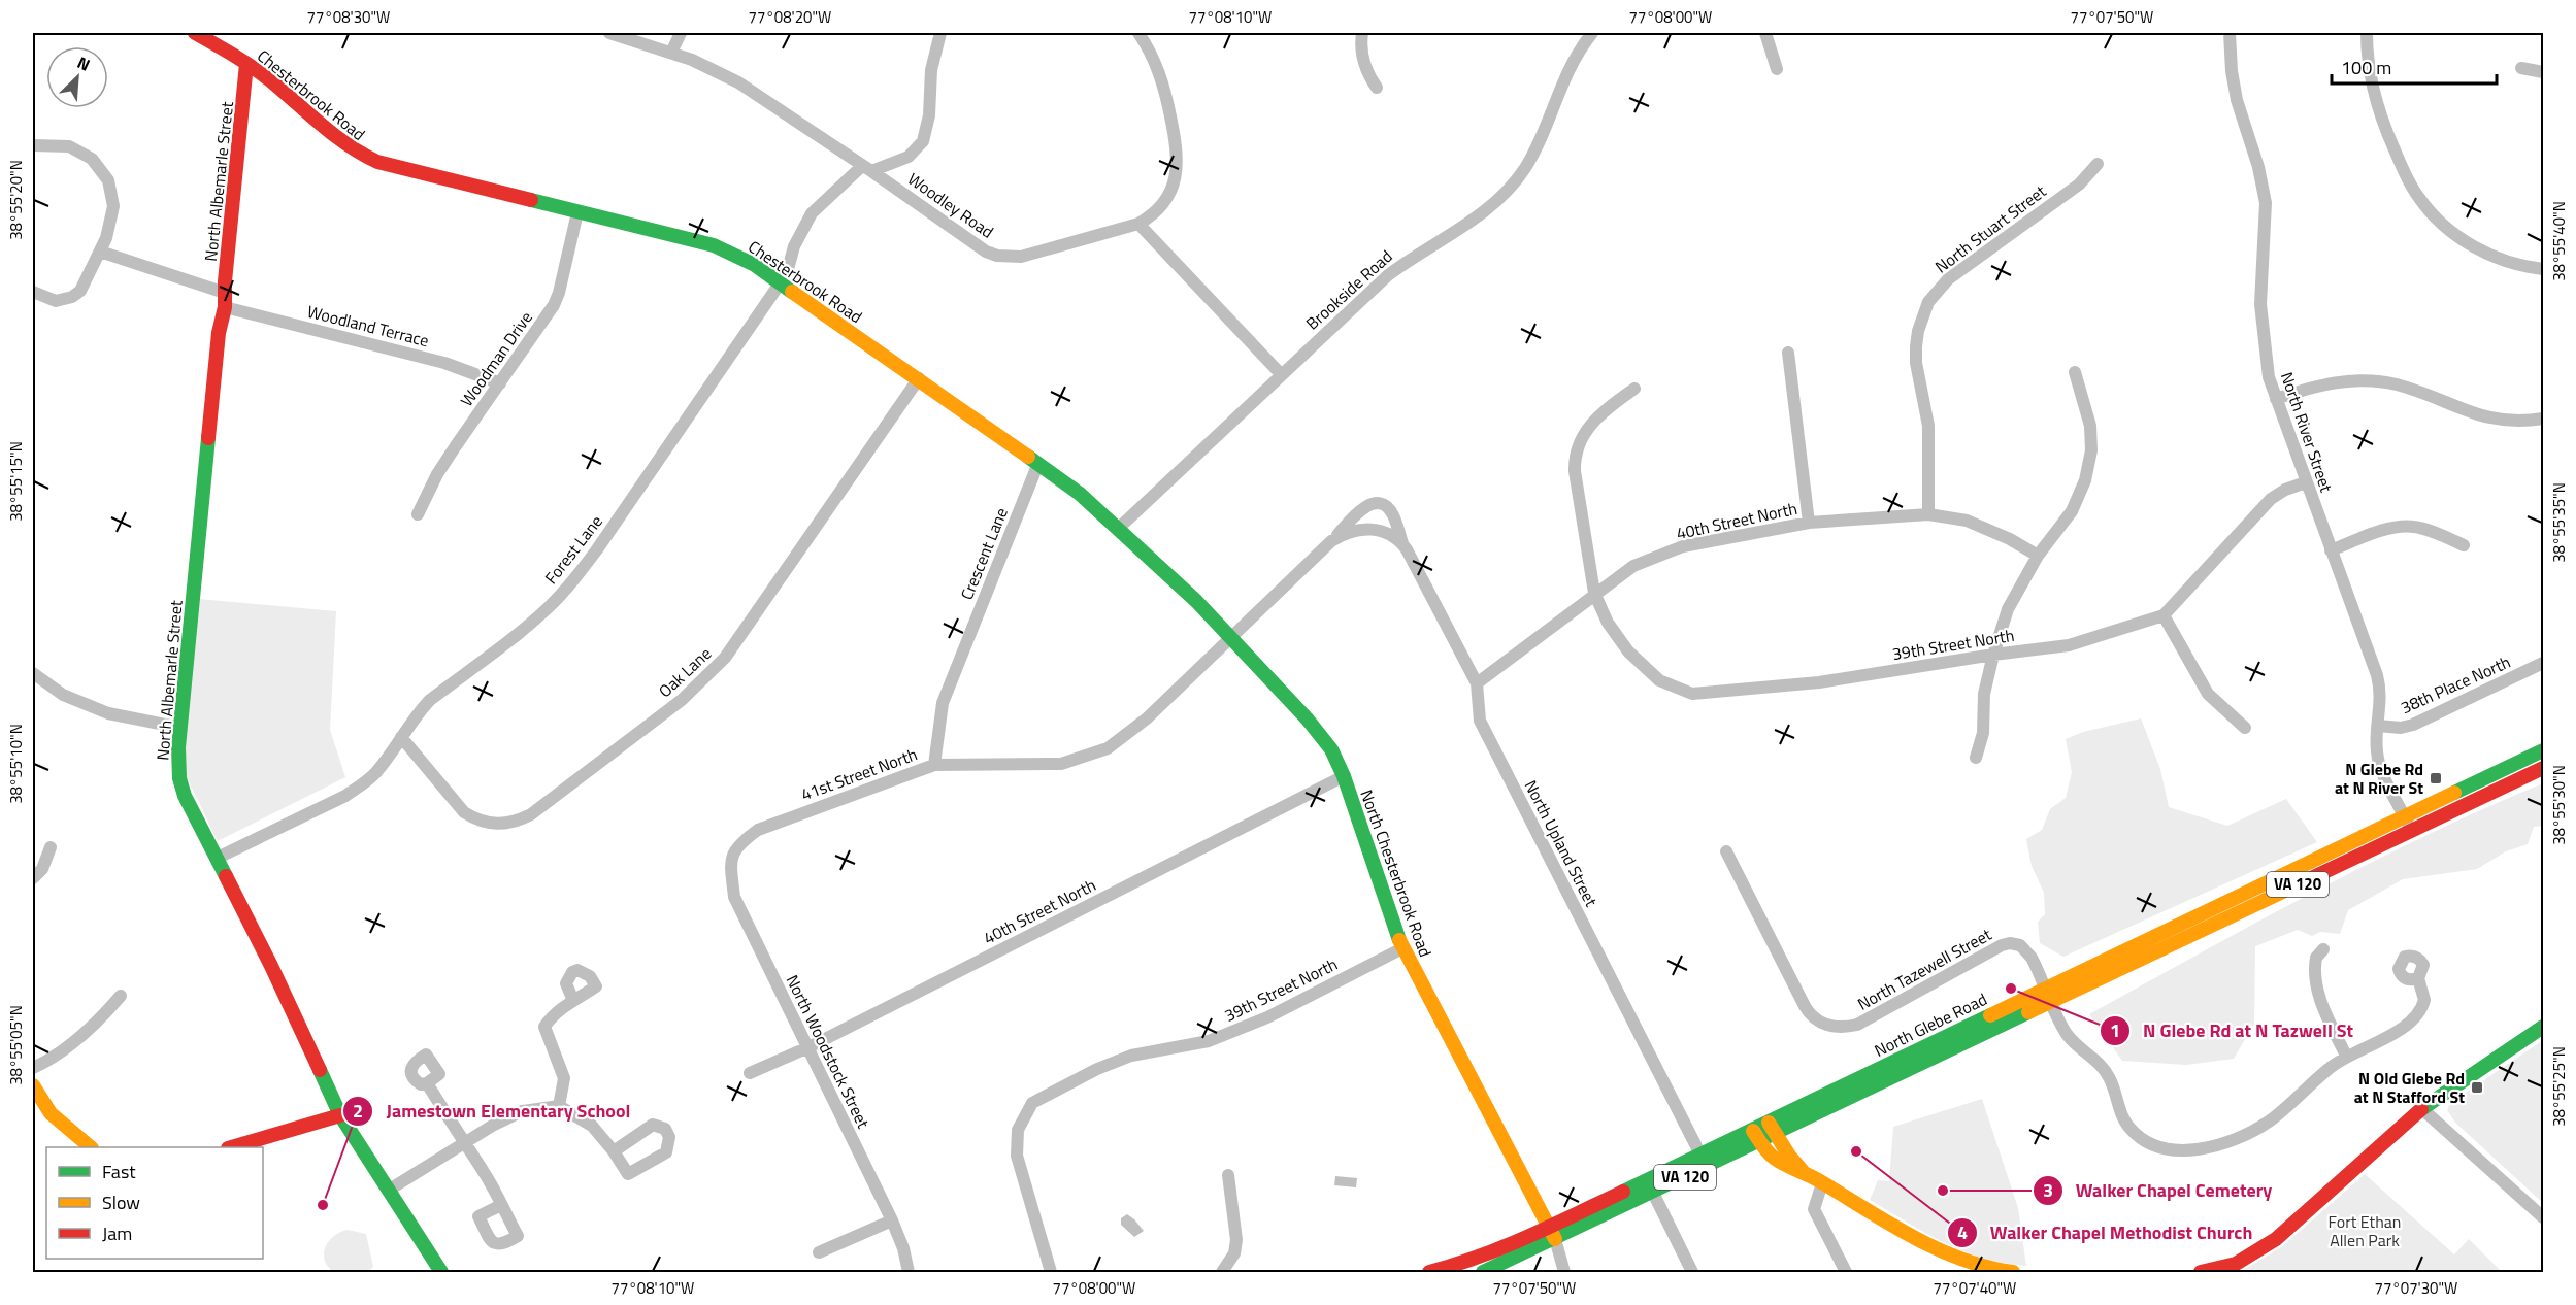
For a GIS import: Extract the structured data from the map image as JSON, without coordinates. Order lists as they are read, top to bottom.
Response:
{
  "streets": {
    "street": [
      "Chesterbrook Road",
      "North Albemarle Street",
      "Woodley Road",
      "North Stuart Street",
      "Brookside Road",
      "Woodland Terrace",
      "Woodman Drive",
      "North River Street",
      "40th Street North",
      "Forest Lane",
      "Crescent Lane",
      "39th Street North",
      "Oak Lane",
      "38th Place North",
      "41st Street North",
      "North Upland Street",
      "North Chesterbrook Road",
      "VA 120",
      "North Tazewell Street",
      "North Glebe Road",
      "North Woodstock Street"
    ]
  },
  "crossings": [
    ["Chesterbrook Road", "North Albemarle Street"],
    ["Chesterbrook Road", "Brookside Road"],
    ["Chesterbrook Road", "Woodman Drive"],
    ["Chesterbrook Road", "Forest Lane"],
    ["Chesterbrook Road", "Crescent Lane"],
    ["Chesterbrook Road", "Oak Lane"],
    ["Chesterbrook Road", "41st Street North"],
    ["Chesterbrook Road", "North Chesterbrook Road"],
    ["North Albemarle Street", "Woodland Terrace"],
    ["North Albemarle Street", "Forest Lane"],
    ["Woodley Road", "Forest Lane"],
    ["North Stuart Street", "40th Street North"],
    ["Woodland Terrace", "Woodman Drive"],
    ["North River Street", "39th Street North"],
    ["North River Street", "38th Place North"],
    ["North River Street", "North Glebe Road"],
    ["40th Street North", "39th Street North"],
    ["40th Street North", "North Upland Street"],
    ["40th Street North", "North Chesterbrook Road"],
    ["40th Street North", "North Woodstock Street"],
    ["Forest Lane", "Oak Lane"],
    ["Crescent Lane", "41st Street North"],
    ["39th Street North", "North Chesterbrook Road"],
    ["41st Street North", "North Upland Street"],
    ["41st Street North", "North Chesterbrook Road"],
    ["41st Street North", "North Woodstock Street"],
    ["North Upland Street", "North Glebe Road"],
    ["North Chesterbrook Road", "North Glebe Road"],
    ["North Tazewell Street", "North Glebe Road"]
  ],
  "parks": ["Fort Ethan Allen Park"],
  "places": {
    "transit": ["N Glebe Rd at N River St", "N Old Glebe Rd at N Stafford St"],
    "other": [
      "N Glebe Rd at N Tazwell St",
      "Walker Chapel Methodist Church",
      "Walker Chapel Cemetery",
      "Jamestown Elementary School"
    ]
  },
  "legend": ["Fast", "Slow", "Jam"],
  "scale_bar": "100 m",
  "north": "top right",
  "coordinates": [
    "77°08'30\"W",
    "77°08'20\"W",
    "77°08'10\"W",
    "77°08'00\"W",
    "77°07'50\"W",
    "38°55'20\"N",
    "38°55'40\"N",
    "38°55'15\"N",
    "38°55'35\"N",
    "38°55'10\"N",
    "38°55'30\"N",
    "38°55'05\"N",
    "38°55'25\"N",
    "77°07'40\"W",
    "77°07'30\"W"
  ]
}
